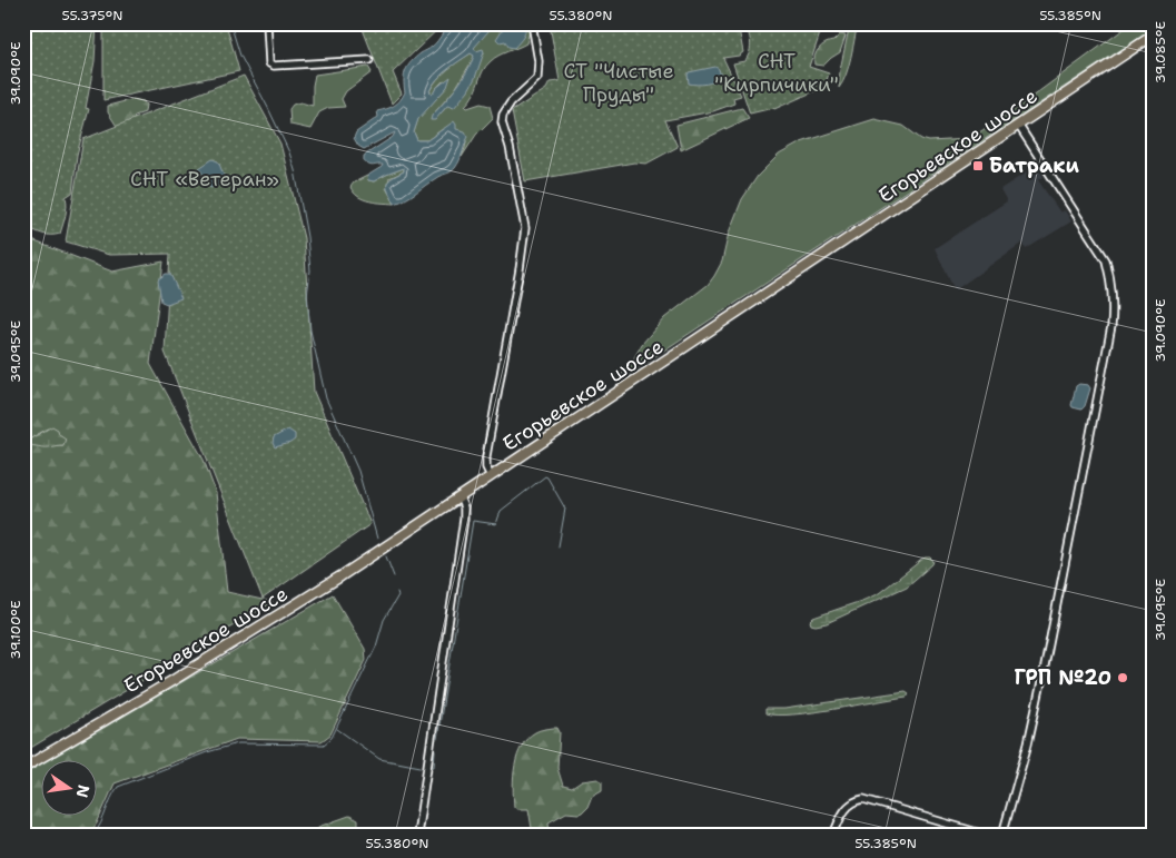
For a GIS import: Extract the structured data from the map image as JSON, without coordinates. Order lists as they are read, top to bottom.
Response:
{
  "streets": {
    "main road": ["Егорьевское шоссе"]
  },
  "parks": ["СНТ \"Кирпичики\"", "СТ \"Чистые Пруды\"", "СНТ «Ветеран»"],
  "places": {
    "transit": ["Батраки"],
    "other": ["ГРП №20"]
  },
  "north": "right",
  "coordinates": [
    "55.375°N",
    "55.380°N",
    "55.385°N",
    "39.085°E",
    "39.090°E",
    "39.095°E",
    "39.100°E"
  ]
}
